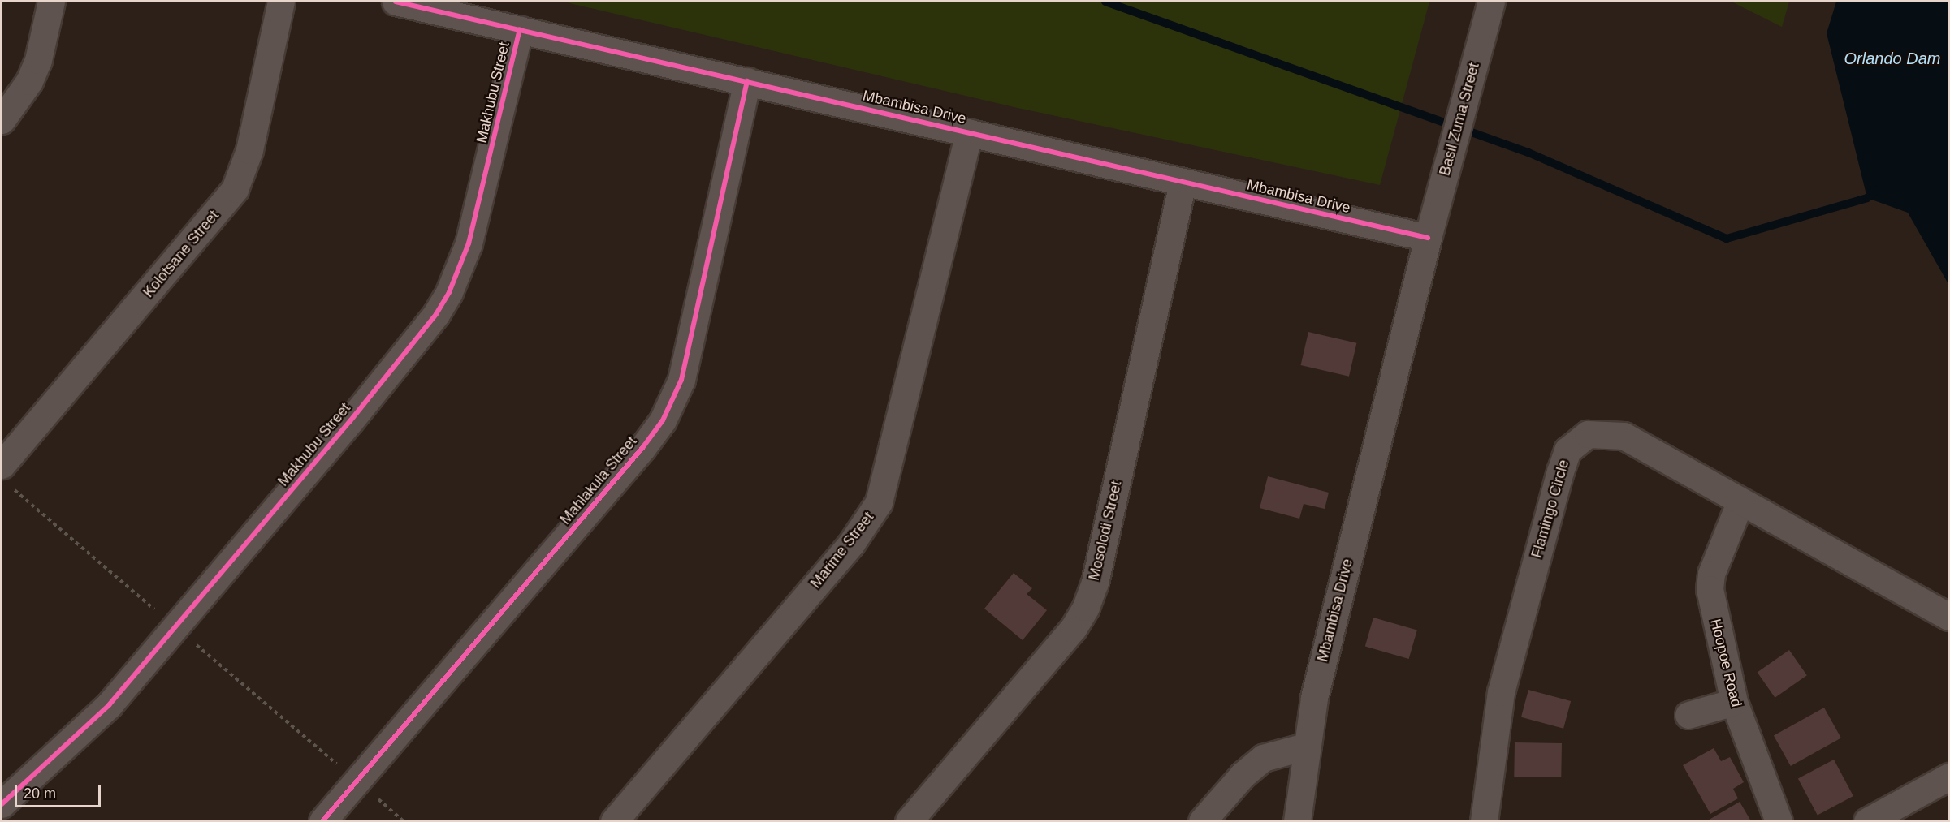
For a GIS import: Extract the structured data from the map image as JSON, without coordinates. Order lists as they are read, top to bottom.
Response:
{
  "streets": {
    "street": [
      "Makhubu Street",
      "Mbambisa Drive",
      "Basil Zuma Street",
      "Kolotsane Street",
      "Mahlakula Street",
      "Flamingo Circle",
      "Mosolodi Street",
      "Marime Street",
      "Hoopoe Road"
    ]
  },
  "crossings": [
    ["Makhubu Street", "Mbambisa Drive"],
    ["Mbambisa Drive", "Basil Zuma Street"],
    ["Mbambisa Drive", "Mahlakula Street"],
    ["Mbambisa Drive", "Mosolodi Street"],
    ["Mbambisa Drive", "Marime Street"],
    ["Flamingo Circle", "Hoopoe Road"]
  ],
  "water": ["Orlando Dam"],
  "scale_bar": "20 m"
}
